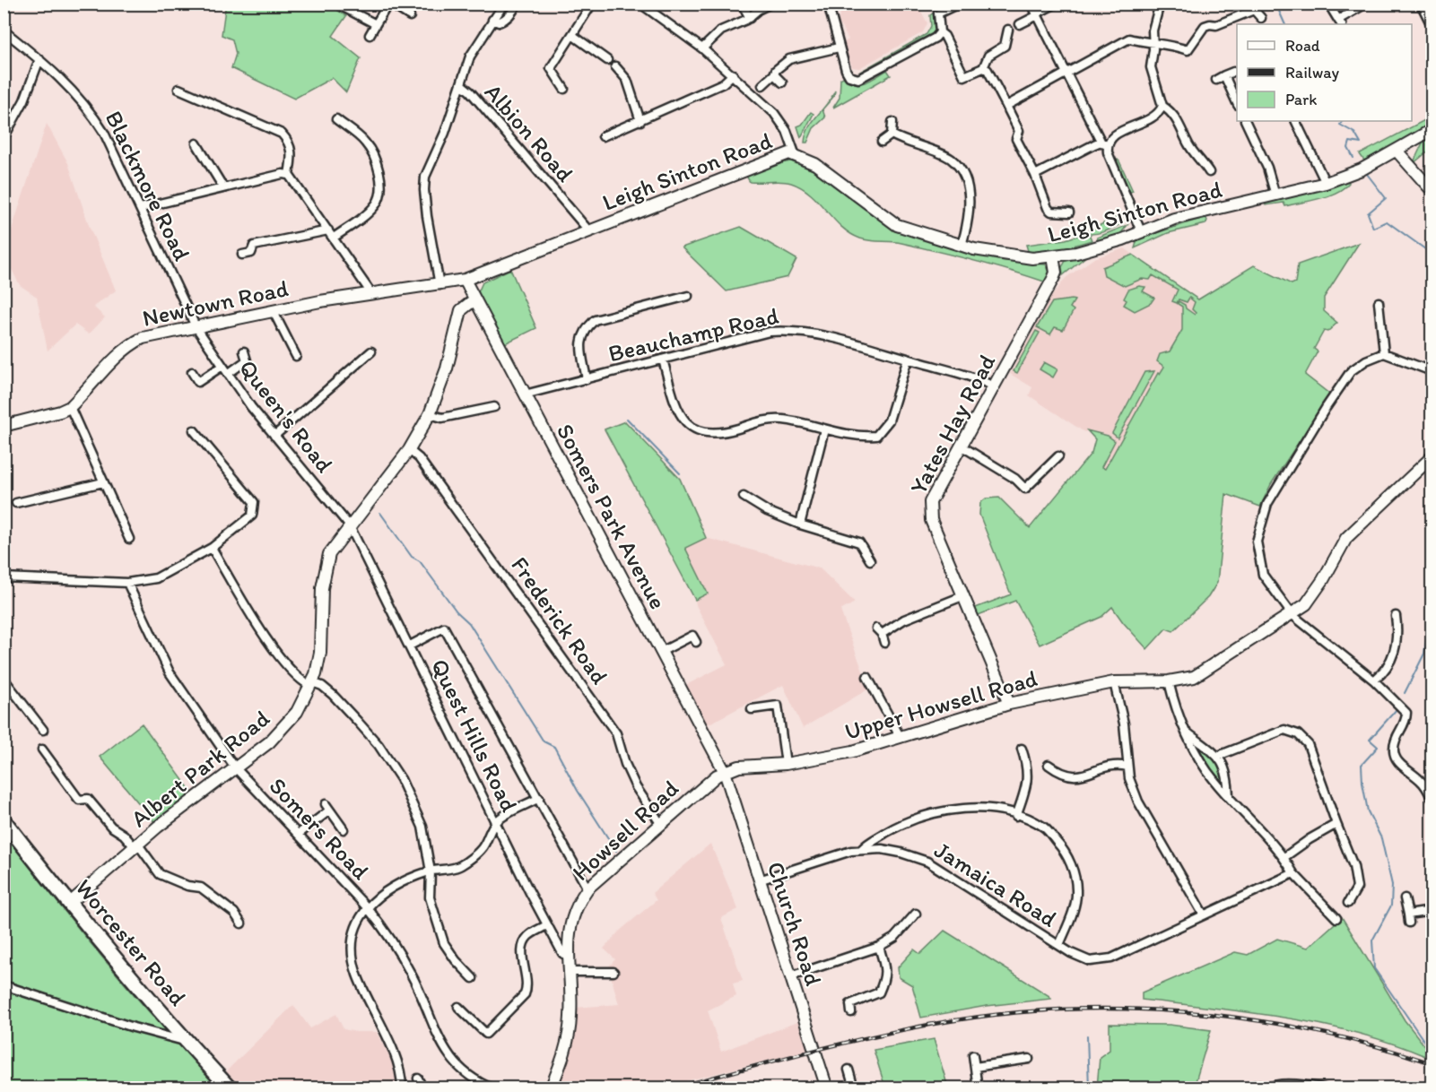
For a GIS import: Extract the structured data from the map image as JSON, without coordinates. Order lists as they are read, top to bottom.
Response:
{
  "streets": {
    "highway": ["Worcester Road"],
    "street": [
      "Albion Road",
      "Leigh Sinton Road",
      "Blackmore Road",
      "Newtown Road",
      "Beauchamp Road",
      "Queen's Road",
      "Yates Hay Road",
      "Somers Park Avenue",
      "Frederick Road",
      "Upper Howsell Road",
      "Quest Hills Road",
      "Albert Park Road",
      "Somers Road",
      "Howsell Road",
      "Jamaica Road",
      "Church Road"
    ]
  },
  "crossings": [
    ["Albion Road", "Leigh Sinton Road"],
    ["Leigh Sinton Road", "Newtown Road"],
    ["Leigh Sinton Road", "Yates Hay Road"],
    ["Leigh Sinton Road", "Somers Park Avenue"],
    ["Blackmore Road", "Newtown Road"],
    ["Blackmore Road", "Queen's Road"],
    ["Newtown Road", "Queen's Road"],
    ["Newtown Road", "Somers Park Avenue"],
    ["Beauchamp Road", "Yates Hay Road"],
    ["Beauchamp Road", "Somers Park Avenue"],
    ["Queen's Road", "Quest Hills Road"],
    ["Queen's Road", "Albert Park Road"],
    ["Yates Hay Road", "Upper Howsell Road"],
    ["Somers Park Avenue", "Upper Howsell Road"],
    ["Somers Park Avenue", "Albert Park Road"],
    ["Somers Park Avenue", "Howsell Road"],
    ["Somers Park Avenue", "Church Road"],
    ["Frederick Road", "Albert Park Road"],
    ["Frederick Road", "Howsell Road"],
    ["Upper Howsell Road", "Howsell Road"],
    ["Upper Howsell Road", "Church Road"],
    ["Quest Hills Road", "Albert Park Road"],
    ["Quest Hills Road", "Howsell Road"],
    ["Albert Park Road", "Somers Road"],
    ["Albert Park Road", "Worcester Road"],
    ["Howsell Road", "Church Road"],
    ["Jamaica Road", "Church Road"]
  ],
  "legend": ["Road", "Railway", "Park"]
}
